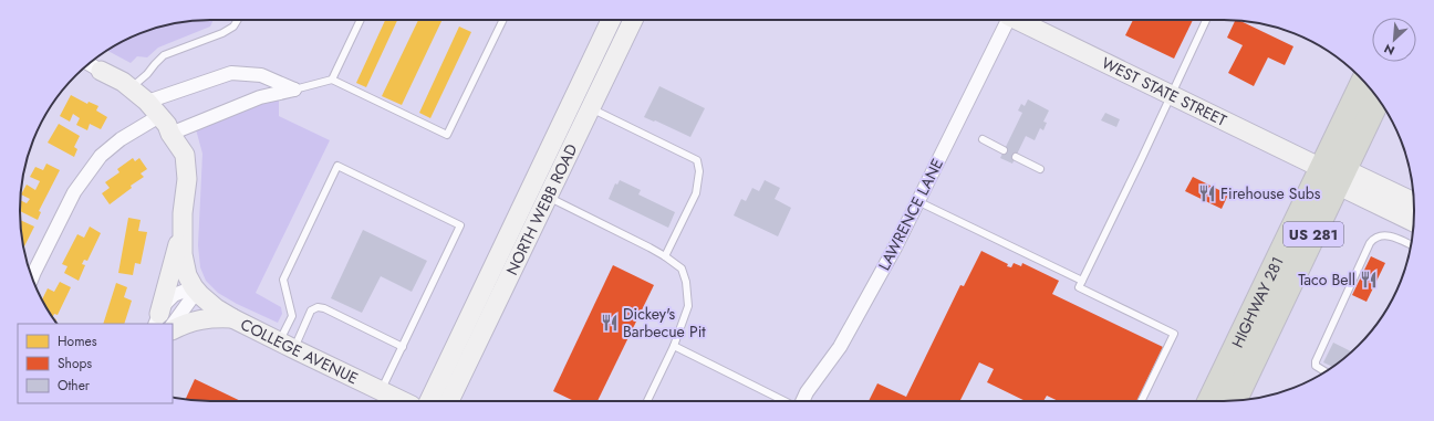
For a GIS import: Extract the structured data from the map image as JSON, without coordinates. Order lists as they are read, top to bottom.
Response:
{
  "streets": {
    "highway": ["US 281", "HIGHWAY 281"],
    "street": [
      "WEST STATE STREET",
      "NORTH WEBB ROAD",
      "LAWRENCE LANE",
      "COLLEGE AVENUE"
    ]
  },
  "crossings": [
    ["WEST STATE STREET", "HIGHWAY 281"]
  ],
  "places": {
    "restaurant": ["Firehouse Subs", "Taco Bell", "Dickey's Barbecue Pit"]
  },
  "legend": ["Homes", "Shops", "Other"],
  "north": "bottom left"
}
